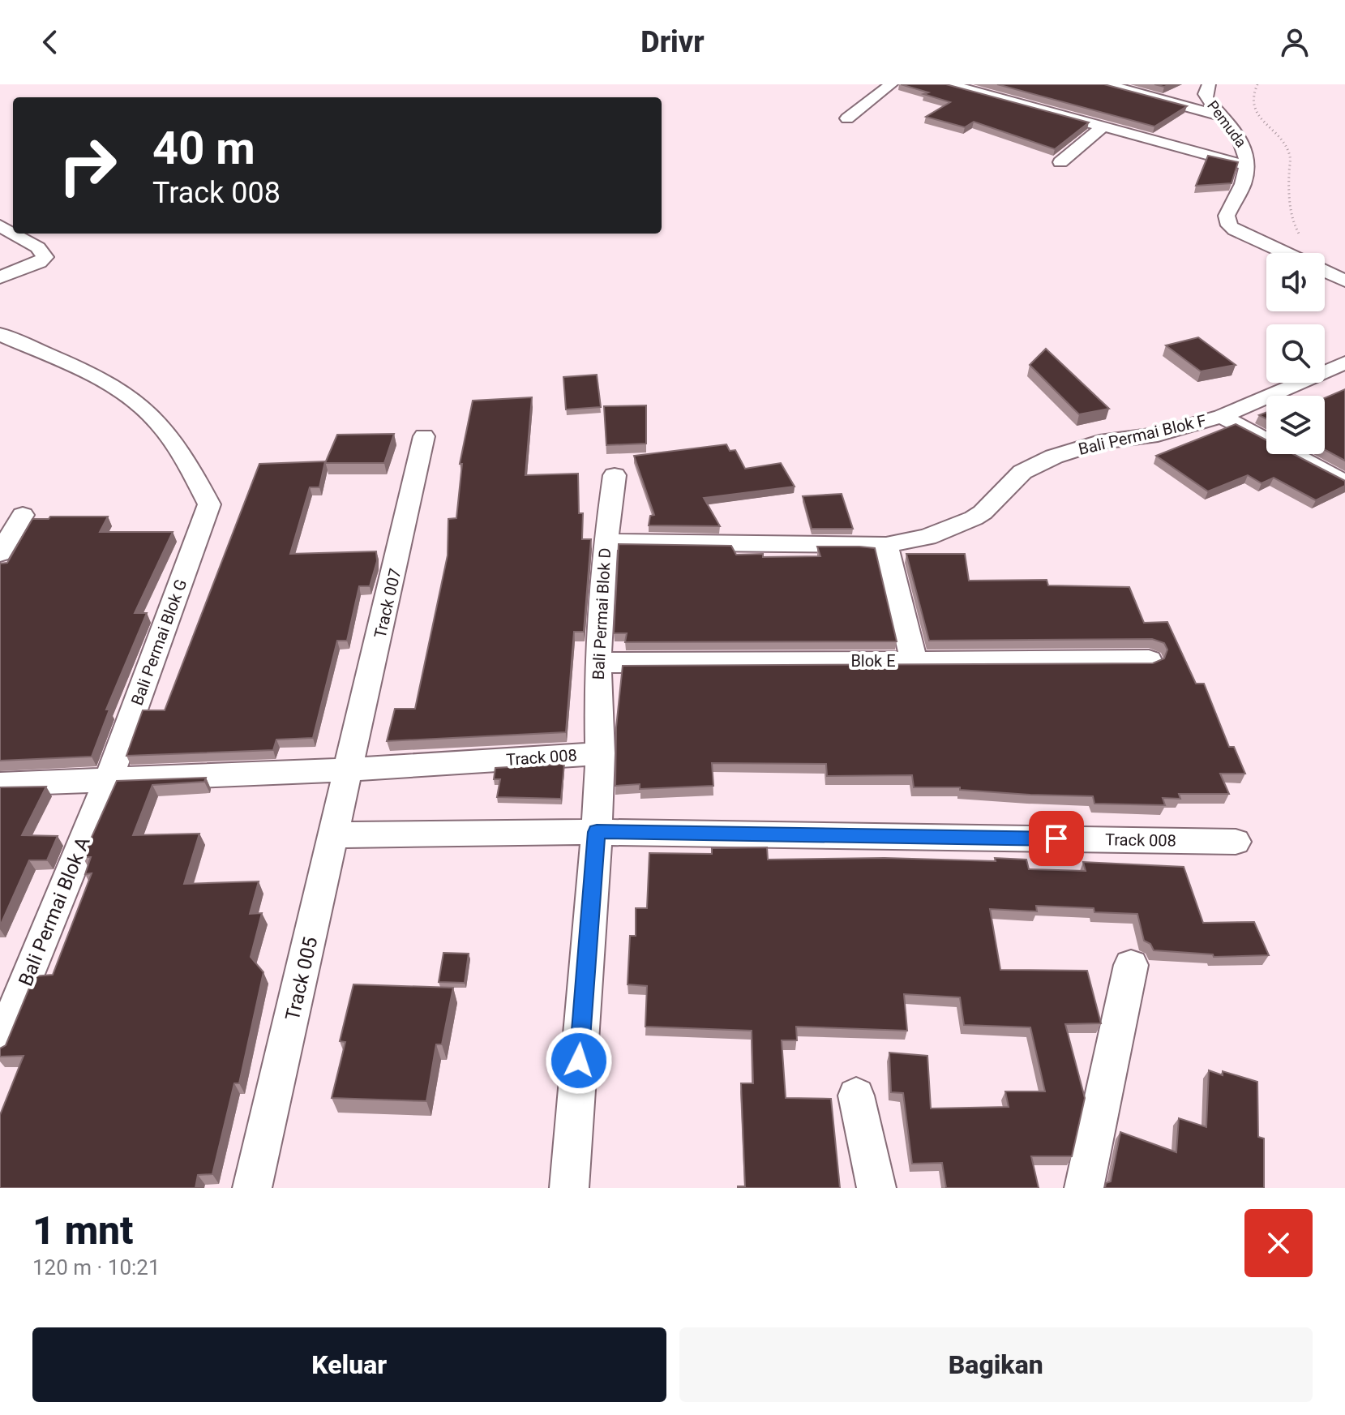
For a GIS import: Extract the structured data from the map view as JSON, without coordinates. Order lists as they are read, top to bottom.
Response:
{
  "streets": {
    "street": [
      "Pemuda",
      "Bali Permai Blok F",
      "Track 007",
      "Bali Permai Blok D",
      "Bali Permai Blok G",
      "Blok E",
      "Track 008",
      "Bali Permai Blok A",
      "Track 005"
    ]
  },
  "crossings": [
    ["Bali Permai Blok F", "Bali Permai Blok D"],
    ["Track 007", "Track 008"],
    ["Track 007", "Track 005"],
    ["Bali Permai Blok D", "Blok E"],
    ["Bali Permai Blok D", "Track 008"],
    ["Bali Permai Blok G", "Track 008"],
    ["Bali Permai Blok G", "Bali Permai Blok A"],
    ["Track 008", "Bali Permai Blok A"],
    ["Track 008", "Track 005"]
  ],
  "page": {
    "header": "Drivr",
    "turn": ["40 m", "Track 008"],
    "heading": ["1 mnt", "120 m · 10:21"],
    "buttons": ["Keluar", "Bagikan"]
  }
}
